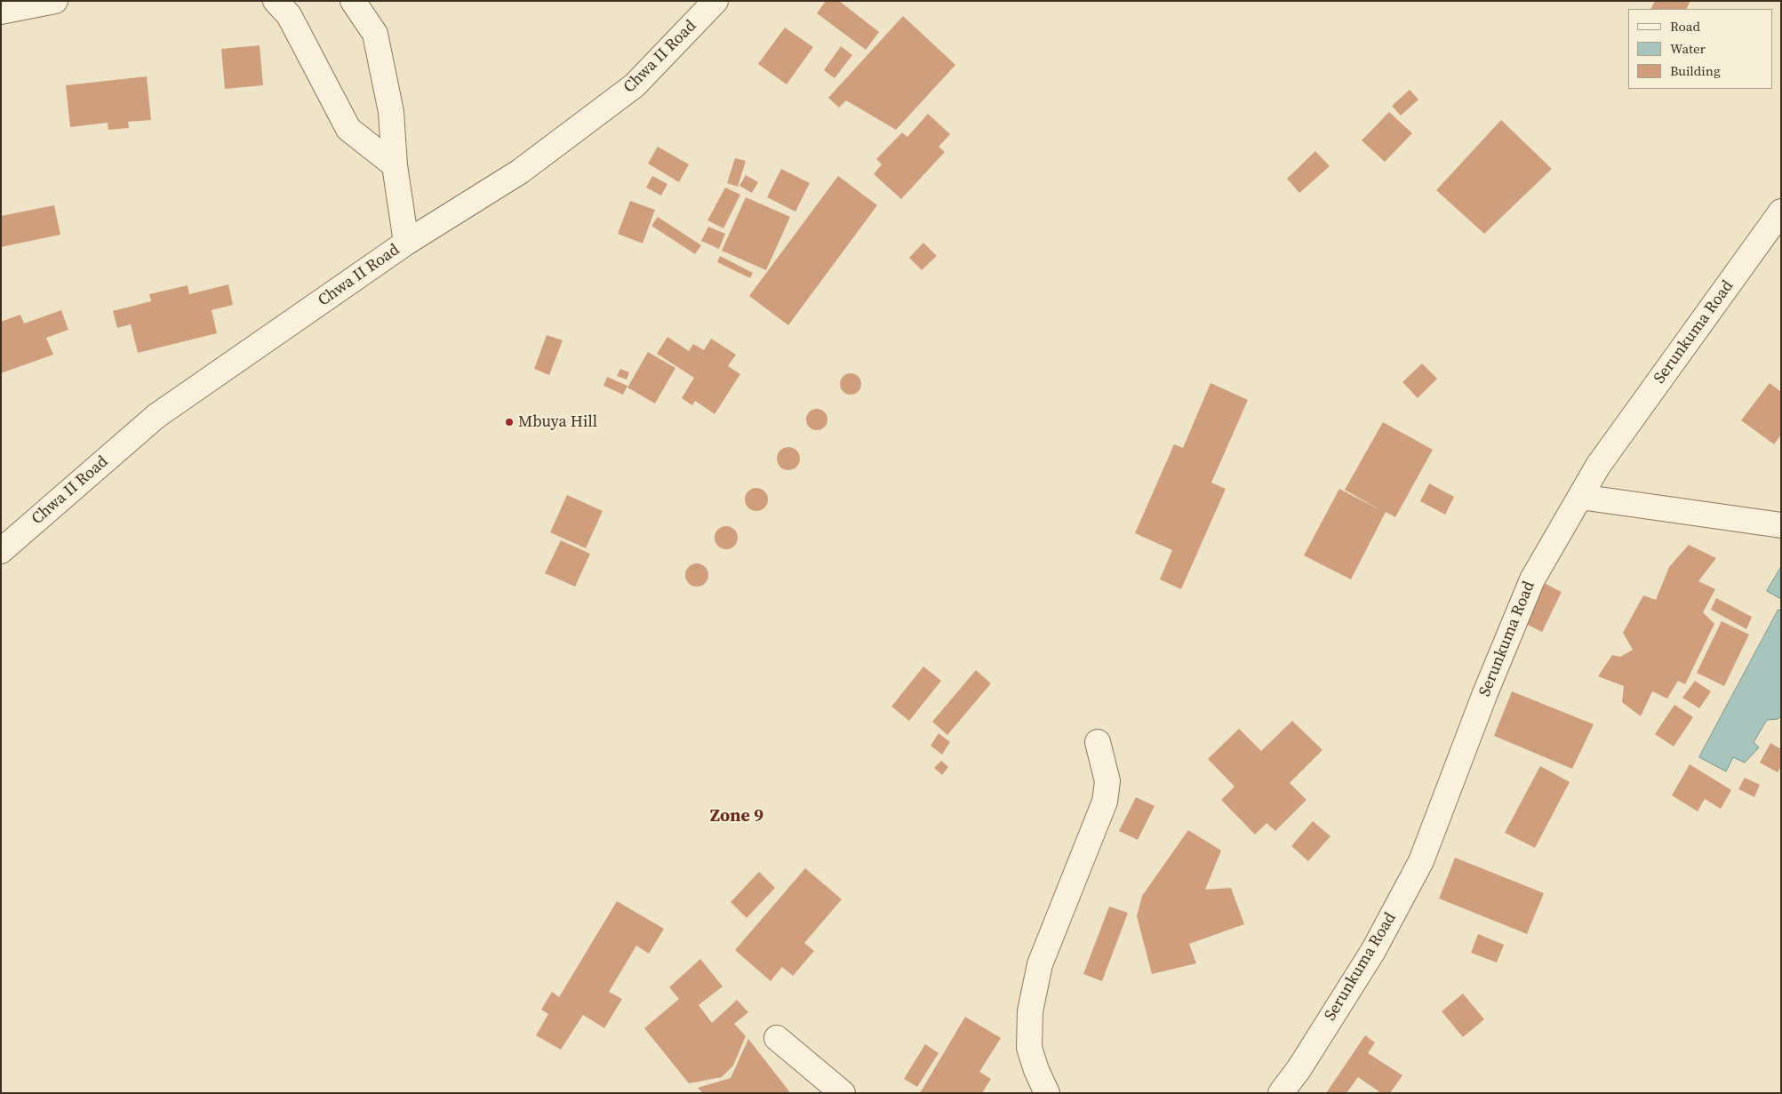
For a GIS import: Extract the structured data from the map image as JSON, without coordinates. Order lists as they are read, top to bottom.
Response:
{
  "streets": {
    "street": ["Chwa II Road", "Serunkuma Road"]
  },
  "districts": ["Zone 9"],
  "places": ["Mbuya Hill"],
  "legend": ["Road", "Water", "Building"]
}
